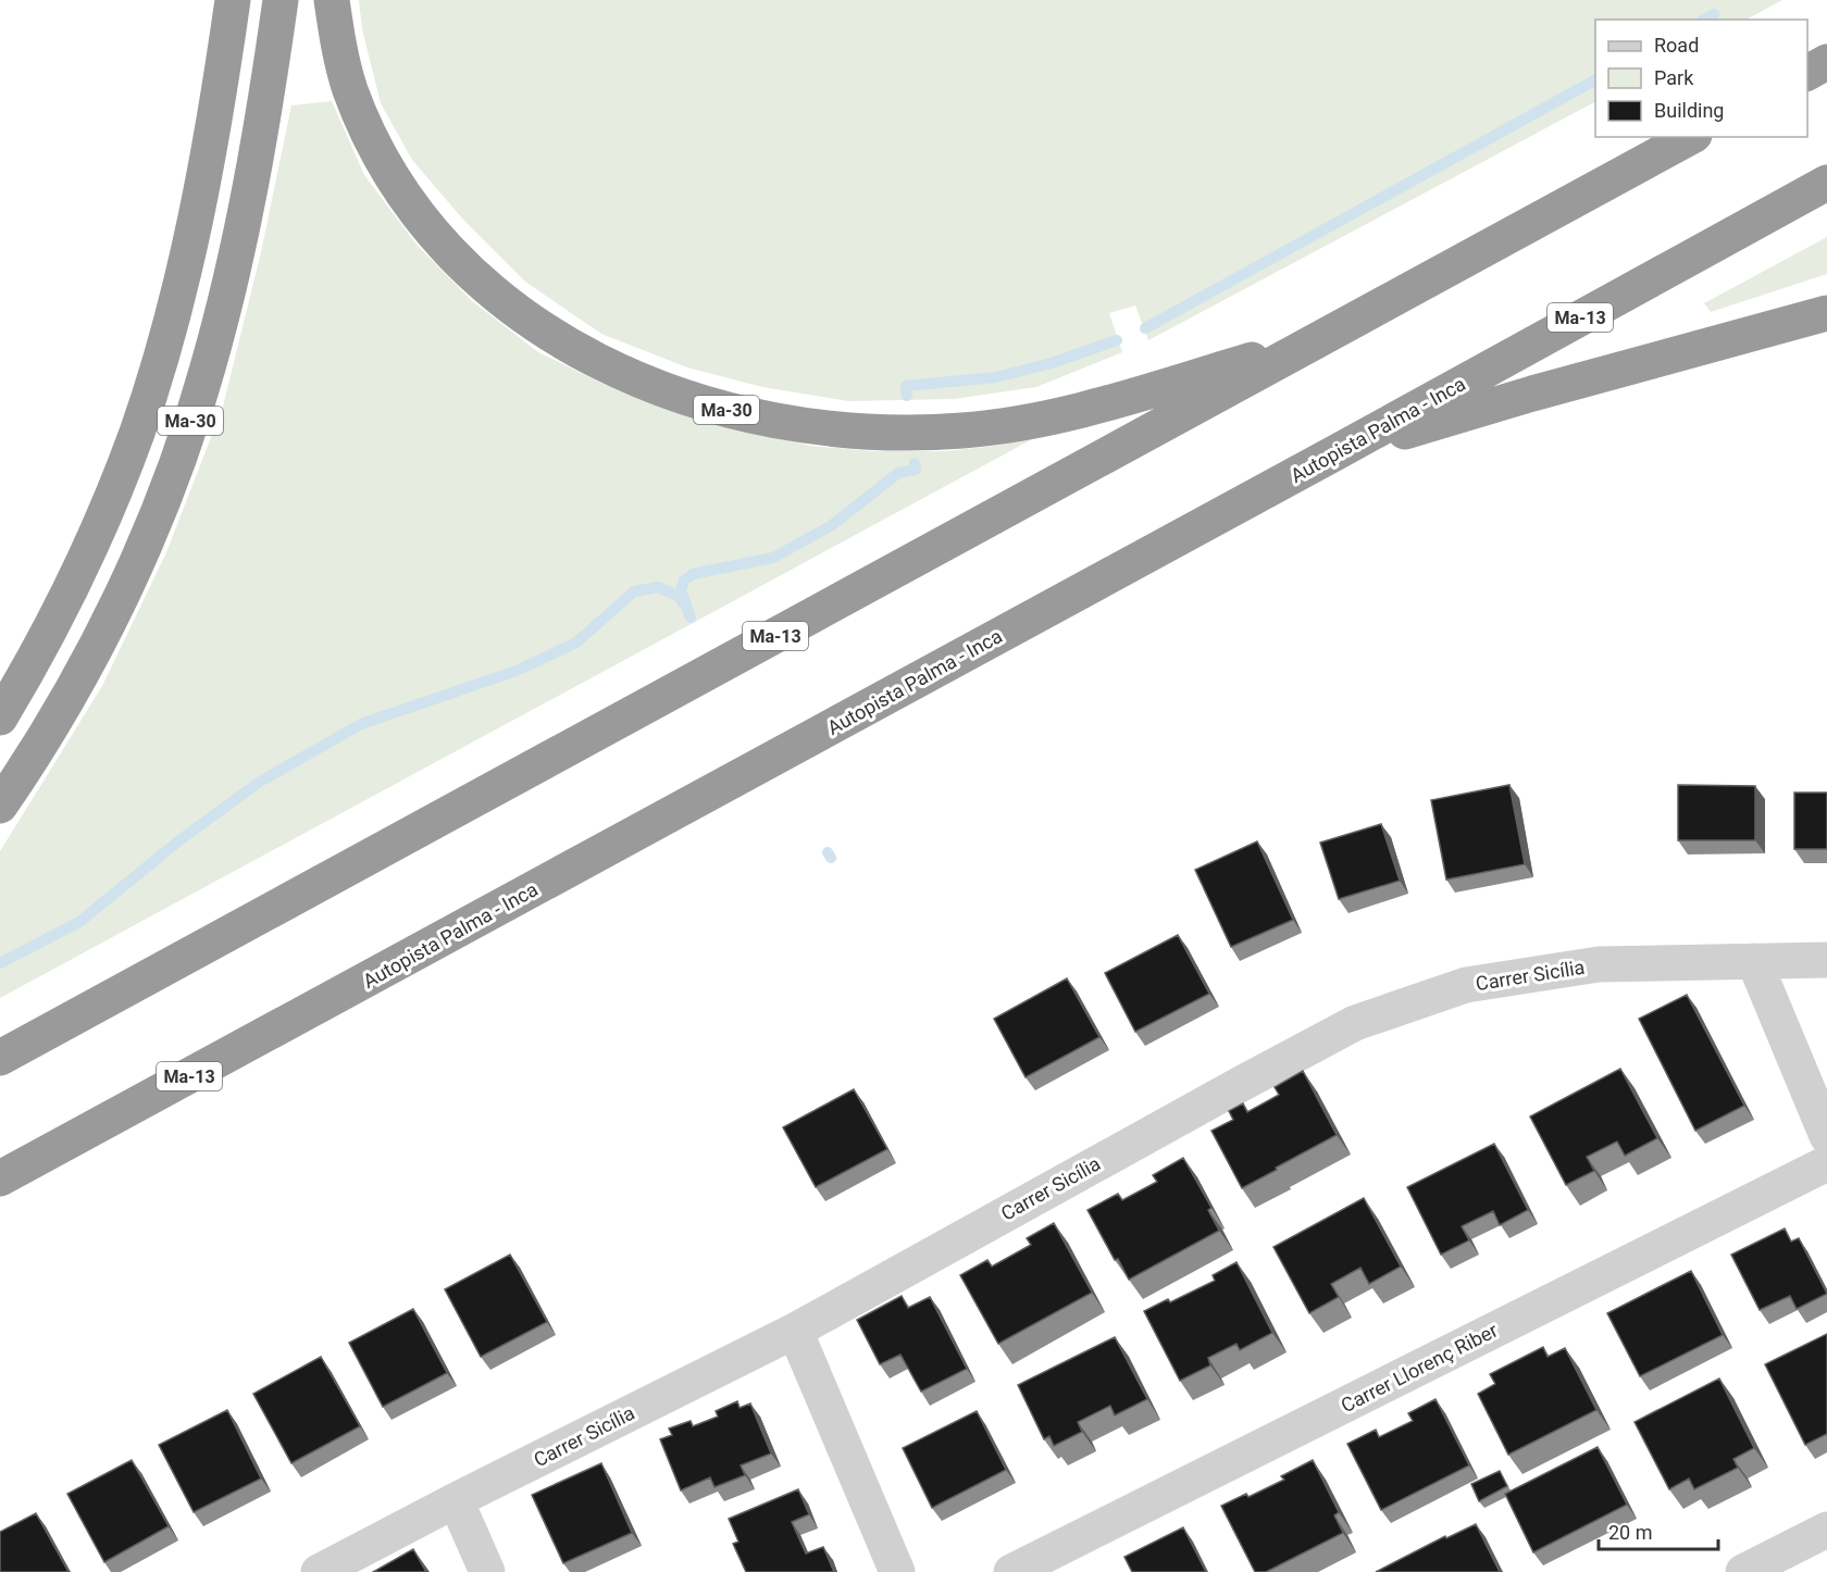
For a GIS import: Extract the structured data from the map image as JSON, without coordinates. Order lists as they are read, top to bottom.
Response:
{
  "streets": {
    "highway": ["Ma-13", "Ma-30", "Autopista Palma - Inca"],
    "street": ["Carrer Sicília", "Carrer Llorenç Riber"]
  },
  "crossings": [
    ["Ma-13", "Ma-30"]
  ],
  "legend": ["Road", "Park", "Building"],
  "scale_bar": "20 m"
}
